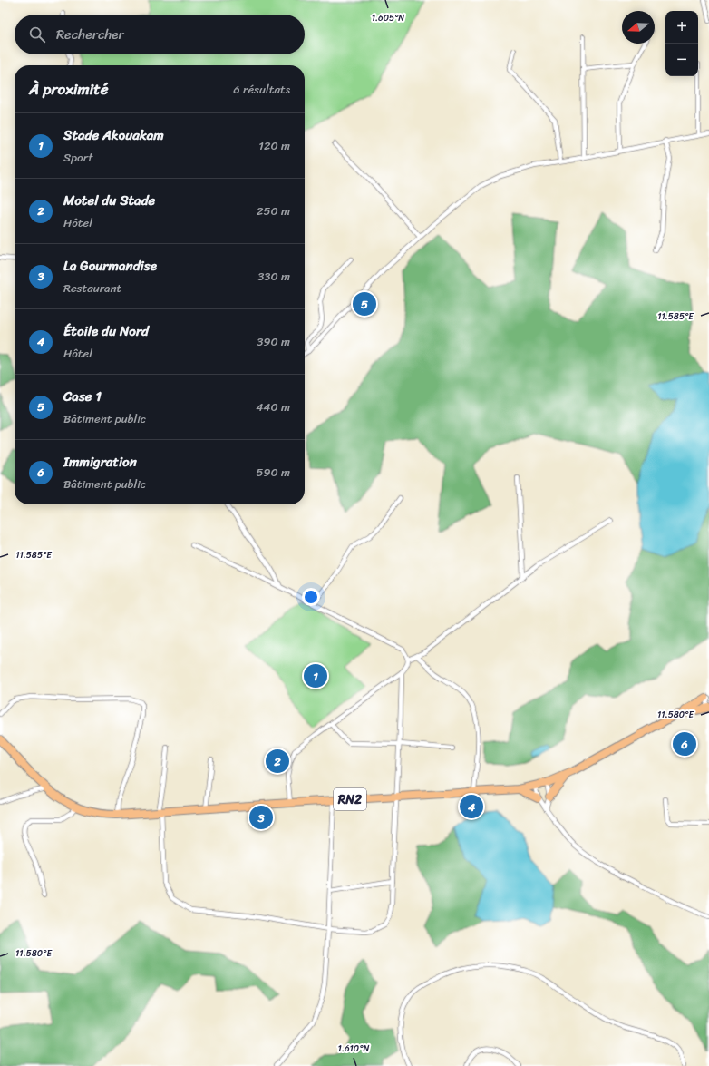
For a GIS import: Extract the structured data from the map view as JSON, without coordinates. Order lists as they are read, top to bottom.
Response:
{
  "streets": {
    "highway": ["RN2"]
  },
  "north": "left",
  "page": {
    "map_buttons": ["+", "−"],
    "search": "Rechercher",
    "heading": ["À proximité", "6 résultats"],
    "list": [
      {
        "mark": "1",
        "name": "Stade Akouakam",
        "note": "Sport",
        "value": "120 m"
      },
      {
        "mark": "2",
        "name": "Motel du Stade",
        "note": "Hôtel",
        "value": "250 m"
      },
      {
        "mark": "3",
        "name": "La Gourmandise",
        "note": "Restaurant",
        "value": "330 m"
      },
      {
        "mark": "4",
        "name": "Étoile du Nord",
        "note": "Hôtel",
        "value": "390 m"
      },
      {
        "mark": "5",
        "name": "Case 1",
        "note": "Bâtiment public",
        "value": "440 m"
      },
      {
        "mark": "6",
        "name": "Immigration",
        "note": "Bâtiment public",
        "value": "590 m"
      }
    ],
    "pins": [
      "5",
      "1",
      "6",
      "2",
      "4",
      "3"
    ]
  },
  "coordinates": [
    "1.605°N",
    "11.585°E",
    "11.580°E",
    "1.610°N"
  ]
}
